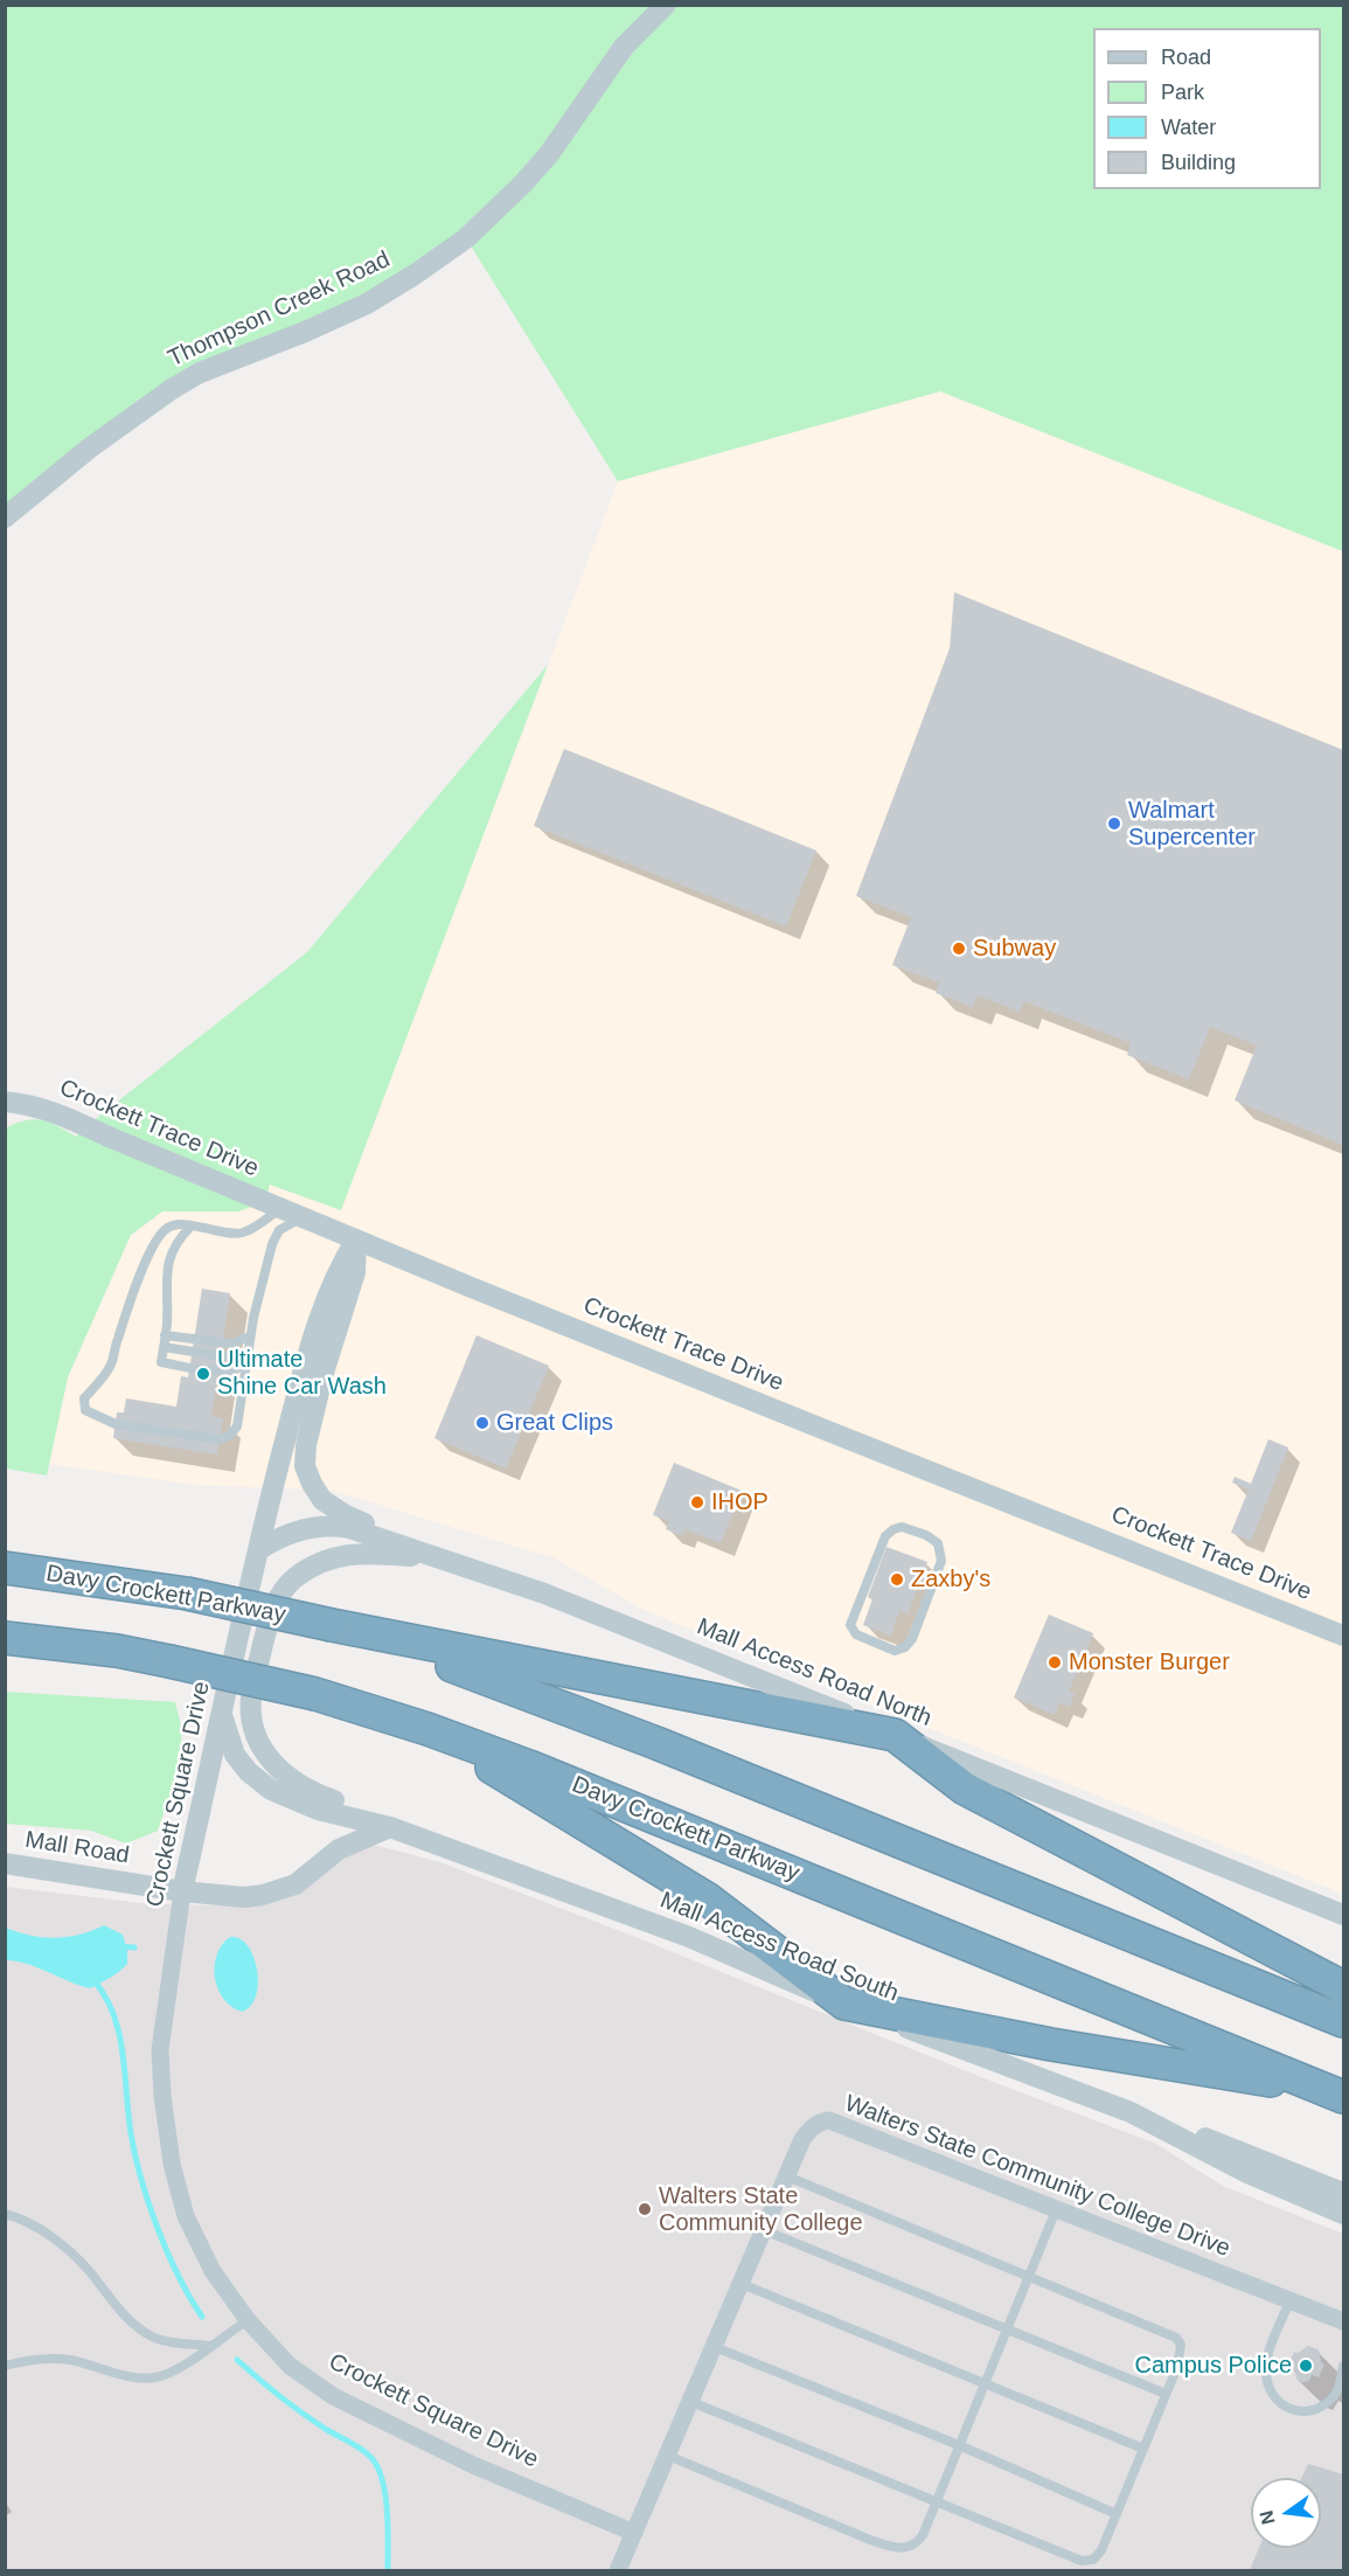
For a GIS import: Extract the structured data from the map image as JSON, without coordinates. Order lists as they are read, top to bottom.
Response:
{
  "streets": {
    "highway": ["Davy Crockett Parkway"],
    "street": [
      "Thompson Creek Road",
      "Crockett Trace Drive",
      "Mall Access Road North",
      "Crockett Square Drive",
      "Mall Road",
      "Mall Access Road South",
      "Walters State Community College Drive"
    ]
  },
  "crossings": [
    ["Crockett Trace Drive", "Crockett Square Drive"],
    ["Mall Access Road North", "Crockett Square Drive"],
    ["Crockett Square Drive", "Mall Road"],
    ["Crockett Square Drive", "Mall Access Road South"],
    ["Crockett Square Drive", "Walters State Community College Drive"],
    ["Mall Road", "Mall Access Road South"]
  ],
  "places": [
    "Walmart Supercenter",
    "Subway",
    "Ultimate Shine Car Wash",
    "Great Clips",
    "IHOP",
    "Zaxby's",
    "Monster Burger",
    "Walters State Community College",
    "Campus Police"
  ],
  "legend": [
    "Road",
    "Park",
    "Water",
    "Building"
  ],
  "north": "left"
}
